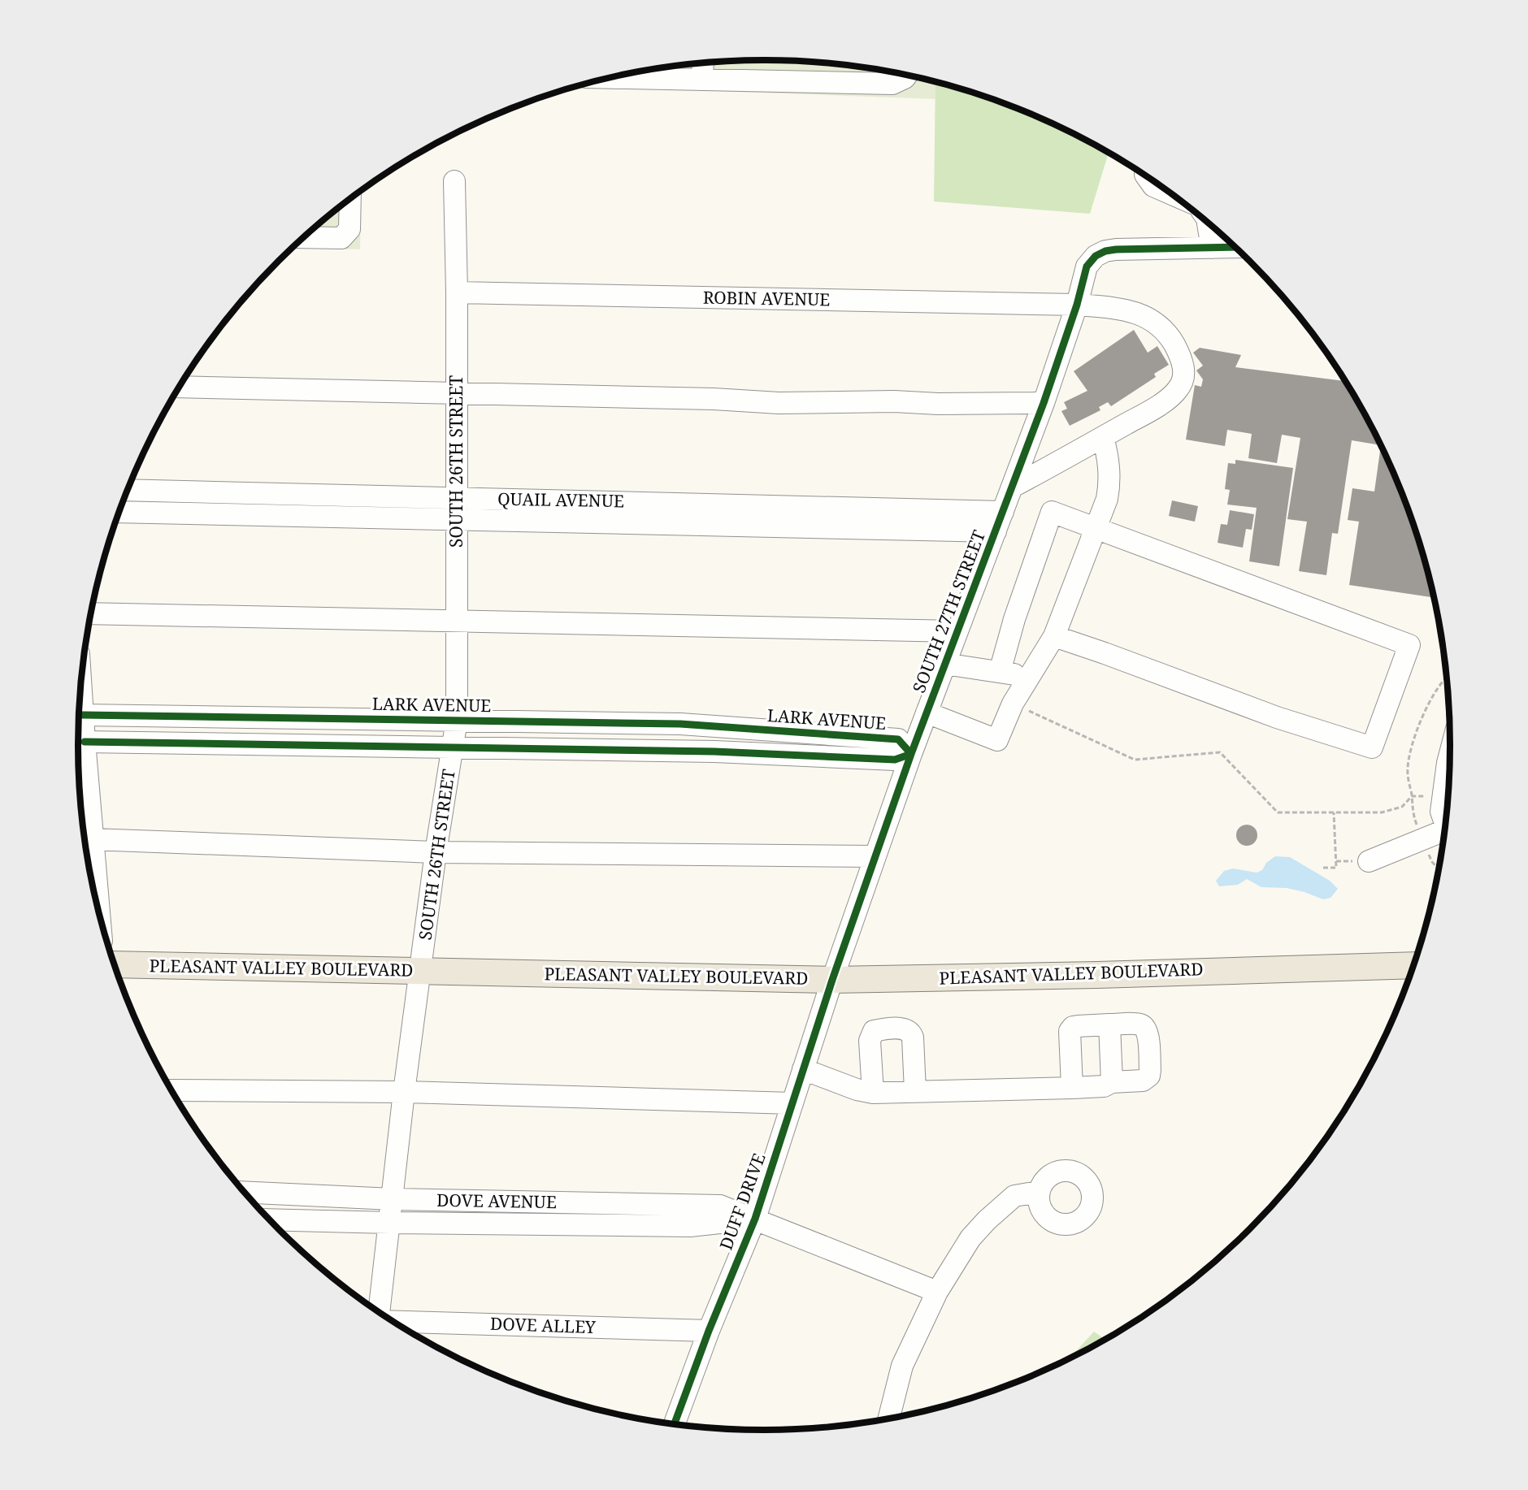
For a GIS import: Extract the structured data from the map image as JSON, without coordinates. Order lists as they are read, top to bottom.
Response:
{
  "streets": {
    "main road": ["PLEASANT VALLEY BOULEVARD"],
    "street": [
      "ROBIN AVENUE",
      "SOUTH 26TH STREET",
      "QUAIL AVENUE",
      "SOUTH 27TH STREET",
      "LARK AVENUE",
      "DOVE AVENUE",
      "DUFF DRIVE",
      "DOVE ALLEY"
    ]
  },
  "crossings": [
    ["ROBIN AVENUE", "SOUTH 26TH STREET"],
    ["ROBIN AVENUE", "SOUTH 27TH STREET"],
    ["SOUTH 26TH STREET", "QUAIL AVENUE"],
    ["SOUTH 26TH STREET", "LARK AVENUE"],
    ["SOUTH 26TH STREET", "PLEASANT VALLEY BOULEVARD"],
    ["SOUTH 26TH STREET", "DOVE AVENUE"],
    ["QUAIL AVENUE", "SOUTH 27TH STREET"],
    ["SOUTH 27TH STREET", "LARK AVENUE"],
    ["SOUTH 27TH STREET", "PLEASANT VALLEY BOULEVARD"],
    ["SOUTH 27TH STREET", "DUFF DRIVE"],
    ["PLEASANT VALLEY BOULEVARD", "DUFF DRIVE"],
    ["DOVE AVENUE", "DUFF DRIVE"],
    ["DUFF DRIVE", "DOVE ALLEY"]
  ]
}
